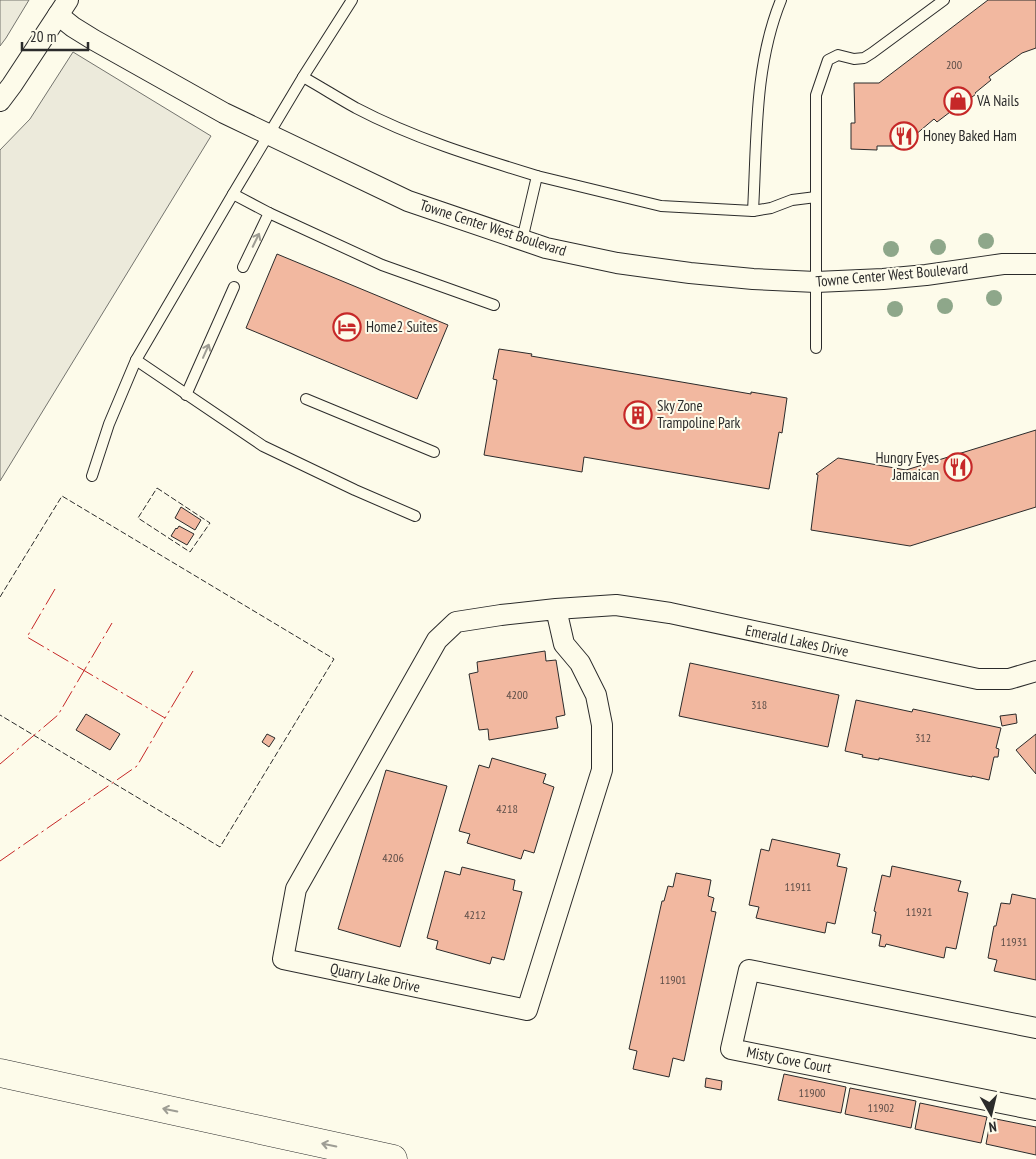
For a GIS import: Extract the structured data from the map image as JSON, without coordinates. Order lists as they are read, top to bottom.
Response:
{
  "streets": {
    "street": [
      "Towne Center West Boulevard",
      "Emerald Lakes Drive",
      "Quarry Lake Drive",
      "Misty Cove Court"
    ]
  },
  "crossings": [
    ["Emerald Lakes Drive", "Quarry Lake Drive"]
  ],
  "places": {
    "shop": ["VA Nails"],
    "restaurant": ["Honey Baked Ham", "Hungry Eyes Jamaican"],
    "hotel": ["Home2 Suites"],
    "building": ["Sky Zone Trampoline Park"]
  },
  "house_numbers": [
    "200",
    "4200",
    "318",
    "312",
    "4218",
    "4206",
    "11911",
    "11921",
    "4212",
    "11931",
    "11901",
    "11900",
    "11902"
  ],
  "scale_bar": "20 m",
  "north": "bottom"
}
